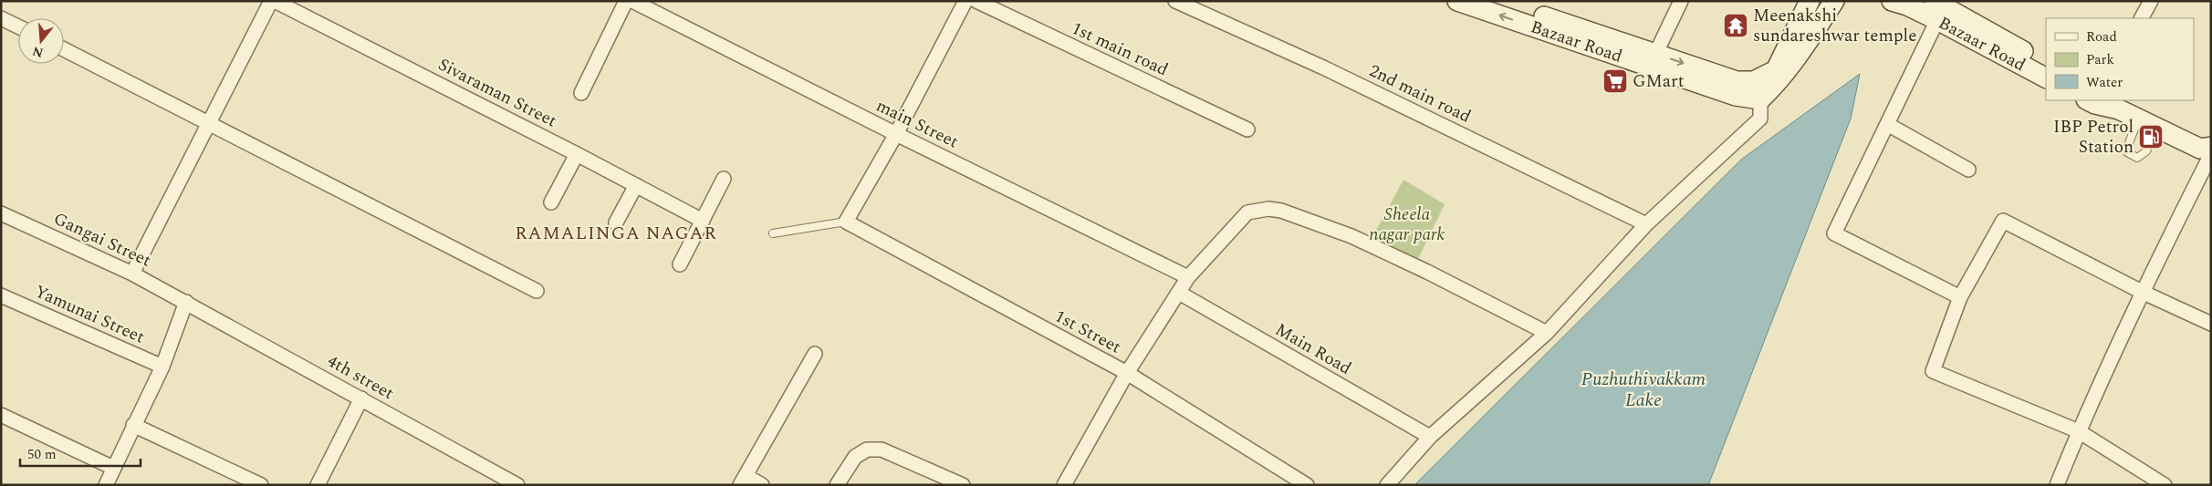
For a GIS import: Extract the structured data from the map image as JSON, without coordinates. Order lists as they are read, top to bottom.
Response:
{
  "streets": {
    "main road": ["Bazaar Road"],
    "street": [
      "1st main road",
      "Sivaraman Street",
      "2nd main road",
      "main Street",
      "Gangai Street",
      "Yamunai Street",
      "1st Street",
      "Main Road",
      "4th street"
    ]
  },
  "crossings": [
    ["Gangai Street", "4th street"]
  ],
  "districts": ["RAMALINGA NAGAR"],
  "water": ["Puzhuthivakkam Lake"],
  "parks": ["Sheela nagar park"],
  "places": {
    "temple": ["Meenakshi sundareshwar temple"],
    "supermarket": ["GMart"],
    "fuel station": ["IBP Petrol Station"]
  },
  "legend": ["Road", "Park", "Water"],
  "scale_bar": "50 m",
  "north": "bottom"
}
